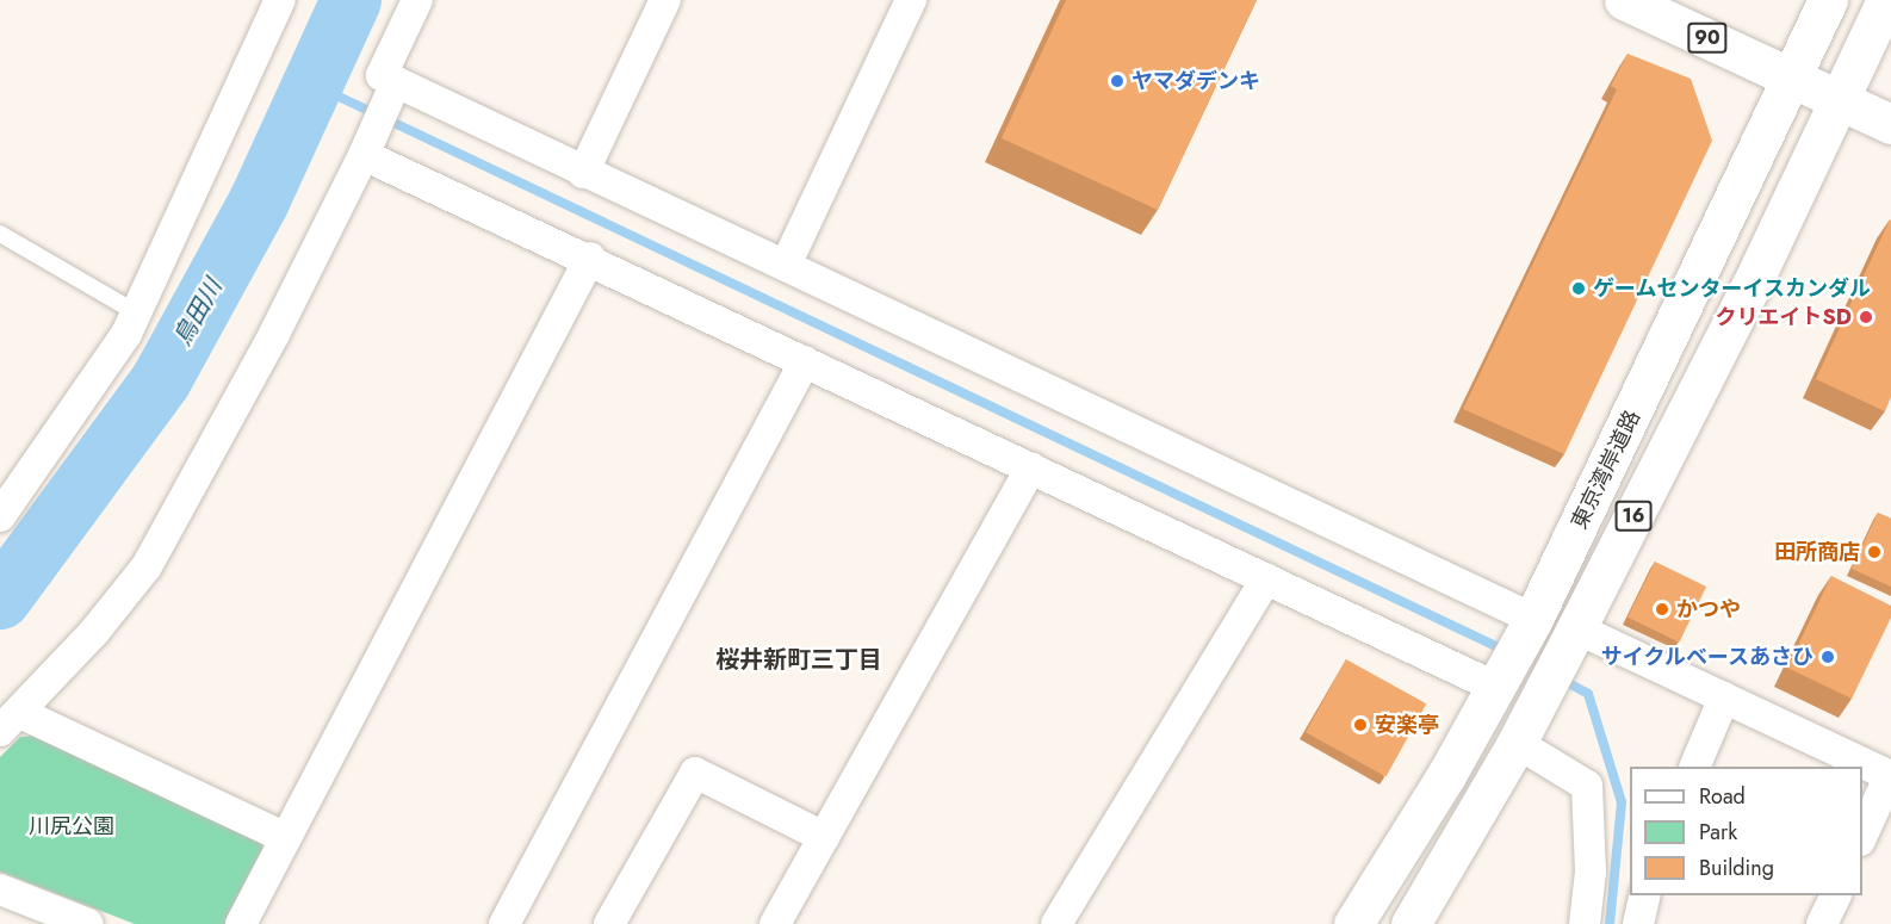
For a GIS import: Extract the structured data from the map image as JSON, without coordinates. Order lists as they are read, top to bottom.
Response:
{
  "streets": {
    "main road": ["90", "東京湾岸道路", "16"]
  },
  "crossings": [
    ["90", "東京湾岸道路"]
  ],
  "districts": ["桜井新町三丁目"],
  "water": ["鳥田川"],
  "parks": ["川尻公園"],
  "places": [
    "ヤマダデンキ",
    "ゲームセンターイスカンダル",
    "クリエイトSD",
    "田所商店",
    "かつや",
    "サイクルベースあさひ",
    "安楽亭"
  ],
  "legend": ["Road", "Park", "Building"]
}
